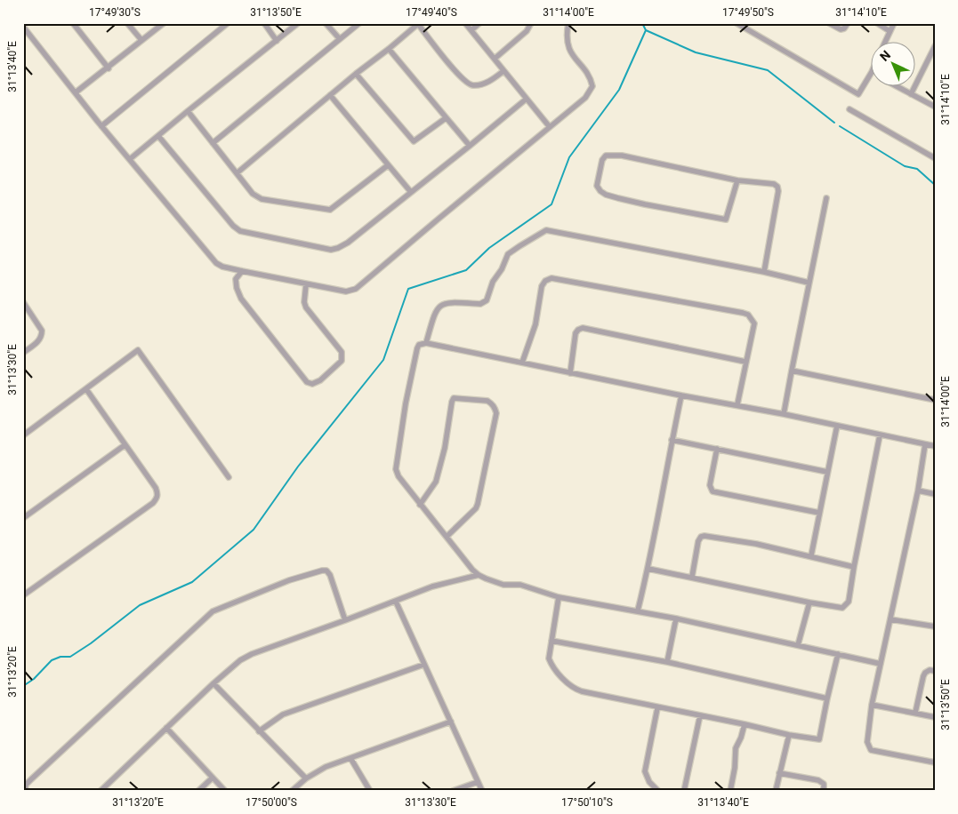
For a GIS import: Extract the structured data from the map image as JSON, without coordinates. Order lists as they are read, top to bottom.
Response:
{
  "north": "top left",
  "coordinates": [
    "17°49'30\"S",
    "31°13'50\"E",
    "17°49'40\"S",
    "31°14'00\"E",
    "17°49'50\"S",
    "31°14'10\"E",
    "31°13'40\"E",
    "31°13'30\"E",
    "31°13'20\"E",
    "17°50'00\"S",
    "17°50'10\"S"
  ]
}
